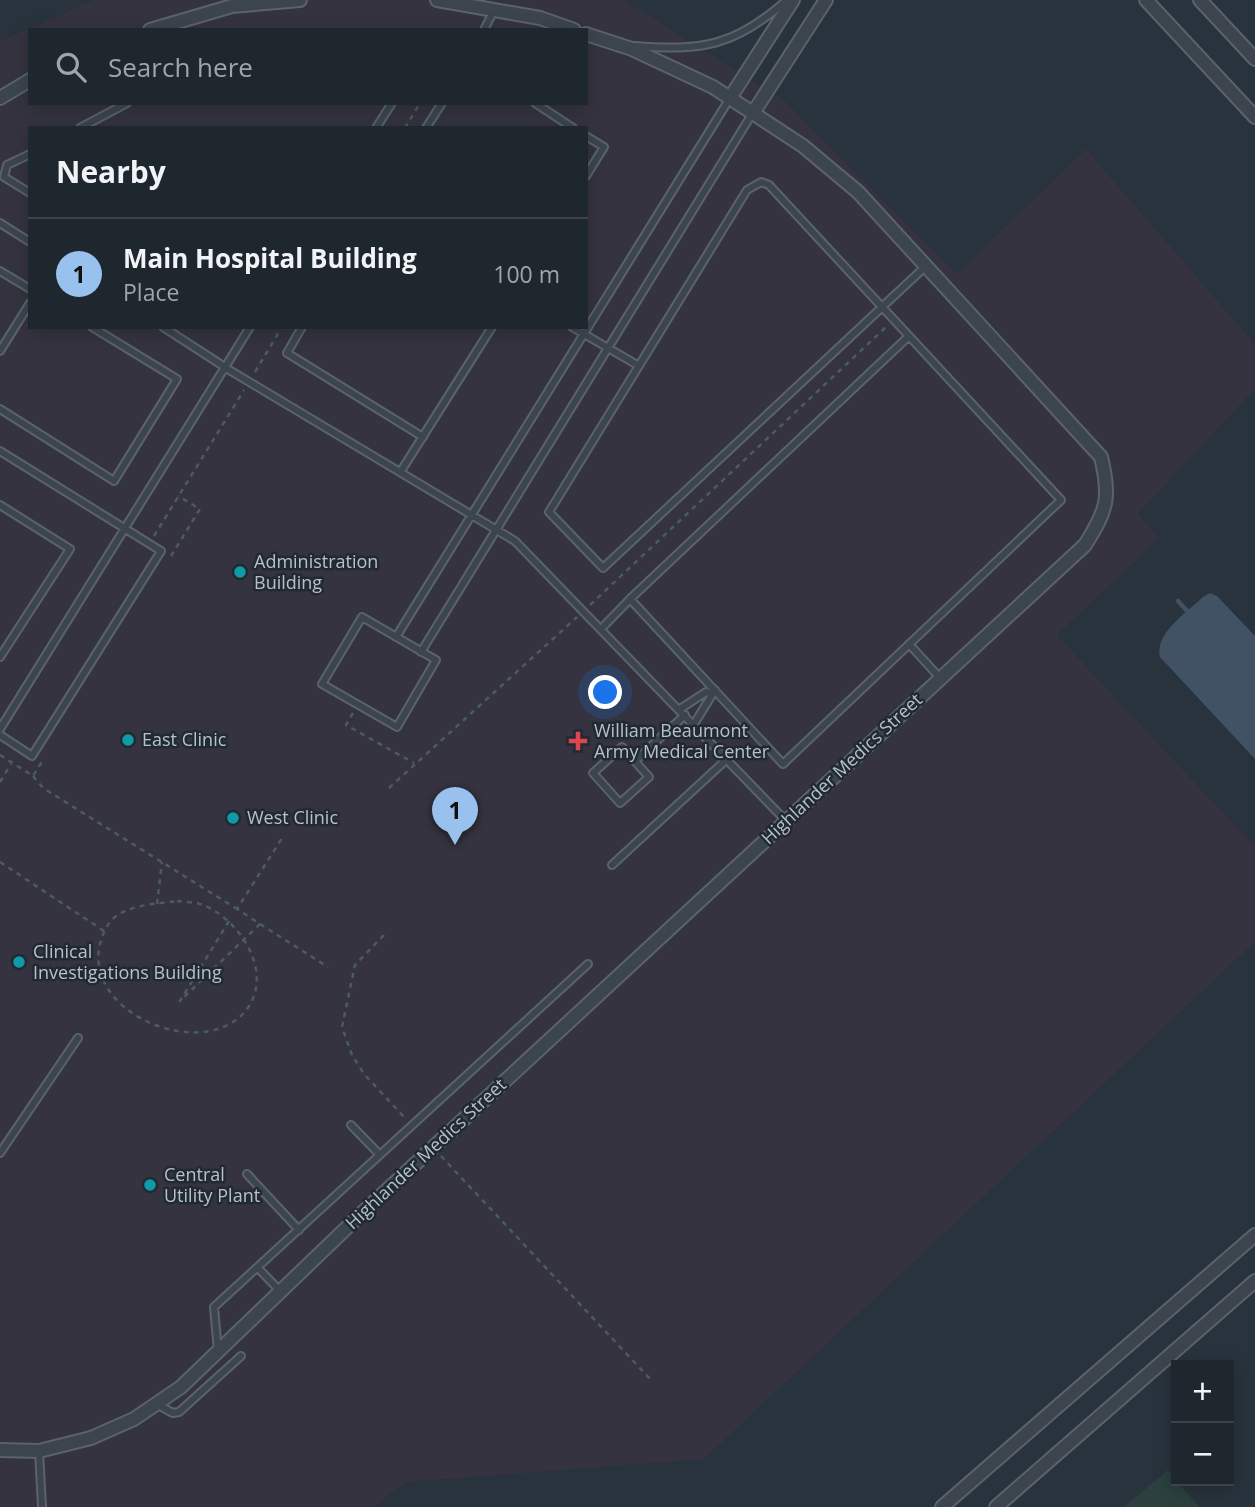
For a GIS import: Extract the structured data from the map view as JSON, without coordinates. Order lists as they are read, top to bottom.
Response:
{
  "streets": {
    "street": ["Highlander Medics Street"]
  },
  "places": {
    "other": [
      "Administration Building",
      "East Clinic",
      "West Clinic",
      "Clinical Investigations Building",
      "Central Utility Plant"
    ],
    "health": ["William Beaumont Army Medical Center"]
  },
  "page": {
    "search": "Search here",
    "heading": "Nearby",
    "list": [
      {
        "mark": "1",
        "name": "Main Hospital Building",
        "note": "Place",
        "value": "100 m"
      }
    ],
    "pins": "1",
    "map_buttons": ["+", "−"]
  }
}
